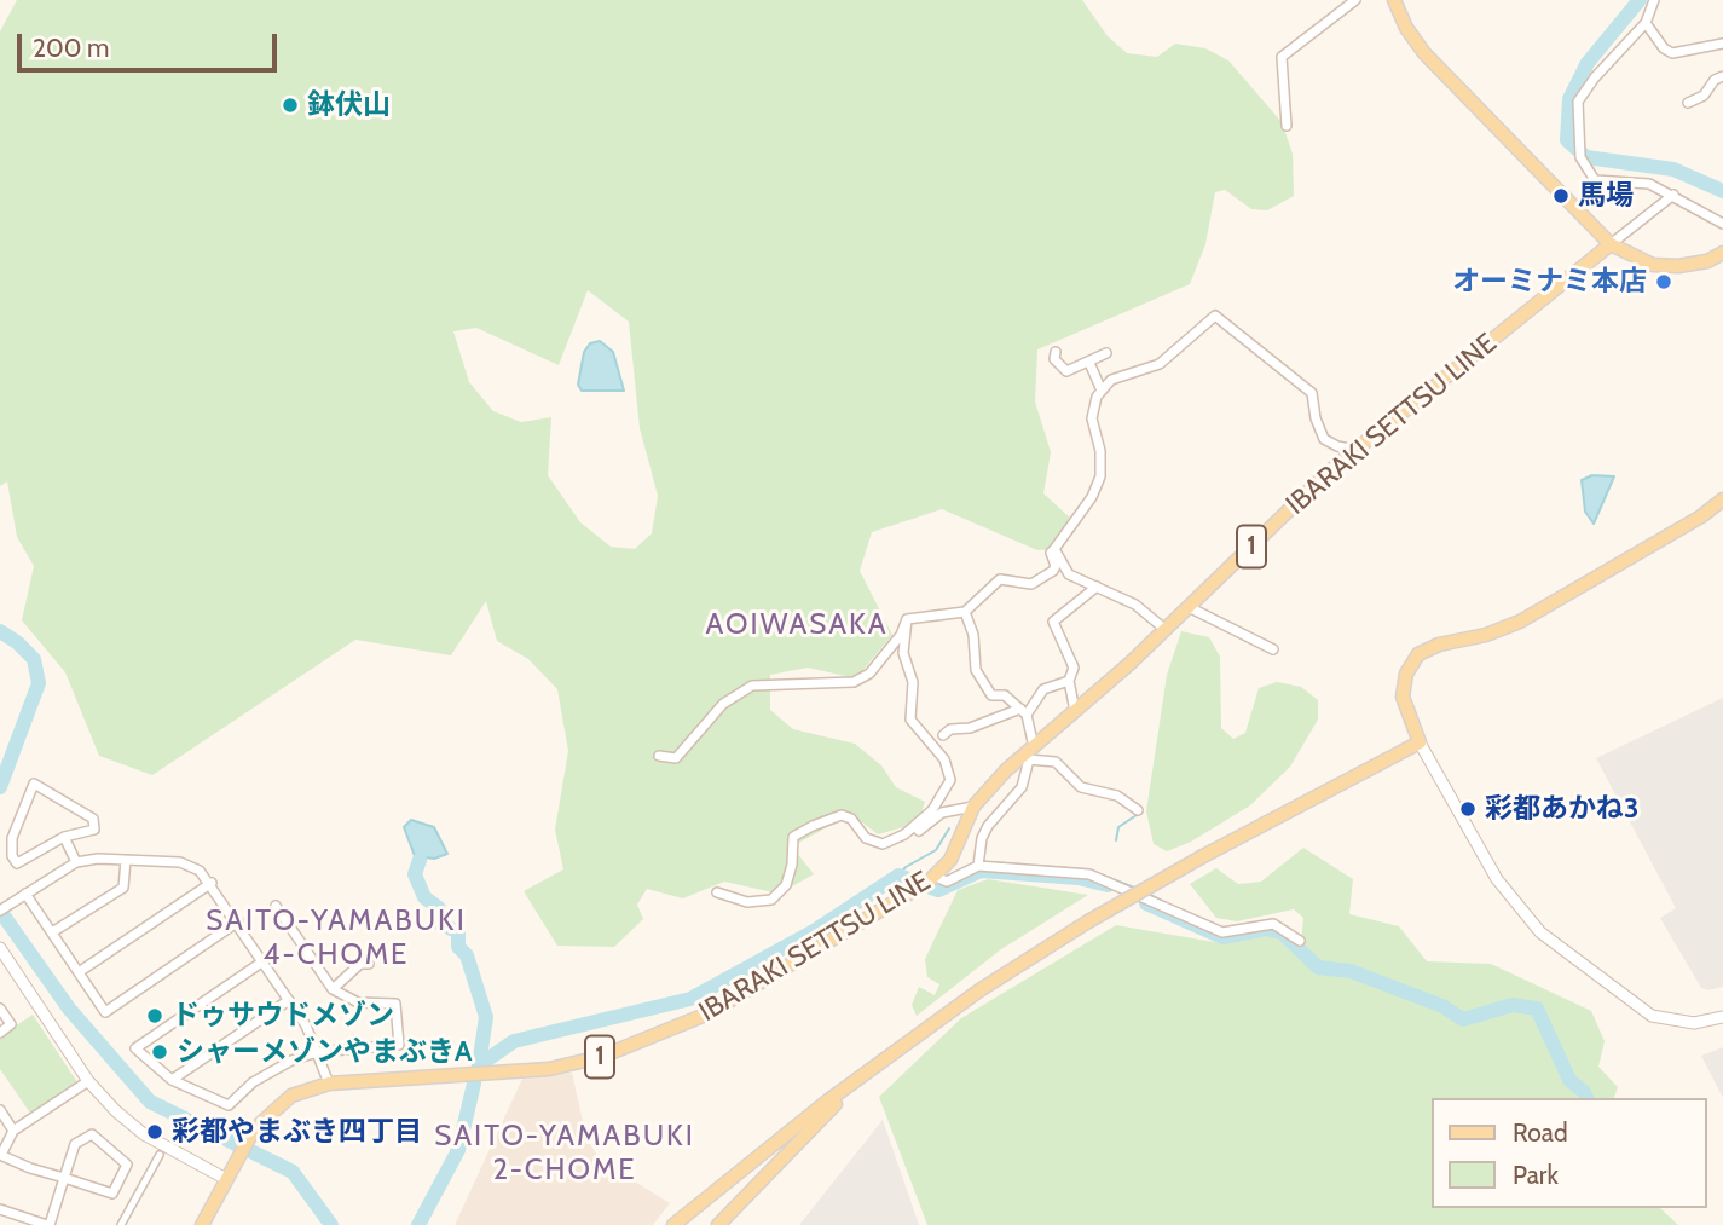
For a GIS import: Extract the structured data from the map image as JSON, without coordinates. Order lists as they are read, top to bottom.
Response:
{
  "streets": {
    "main road": ["IBARAKI SETTSU LINE", "1"]
  },
  "districts": ["AOIWASAKA", "SAITO-YAMABUKI 4-CHOME", "SAITO-YAMABUKI 2-CHOME"],
  "places": [
    "鉢伏山",
    "馬場",
    "オーミナミ本店",
    "彩都あかね3",
    "ドゥサウドメゾン",
    "シャーメゾンやまぶきA",
    "彩都やまぶき四丁目"
  ],
  "legend": ["Road", "Park"],
  "scale_bar": "200 m"
}
